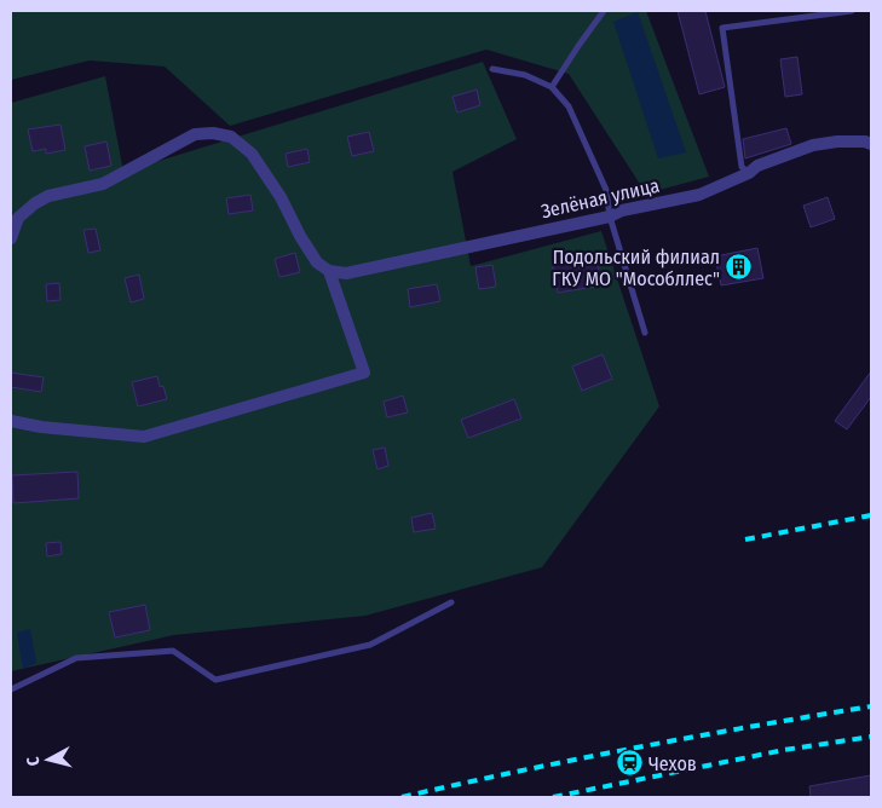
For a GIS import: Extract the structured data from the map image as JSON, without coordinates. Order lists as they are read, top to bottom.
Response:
{
  "streets": {
    "street": ["Зелёная улица"]
  },
  "places": {
    "building": ["Подольский филиал ГКУ МО \"Мособллес\""],
    "station": ["Чехов"]
  },
  "north": "left"
}
